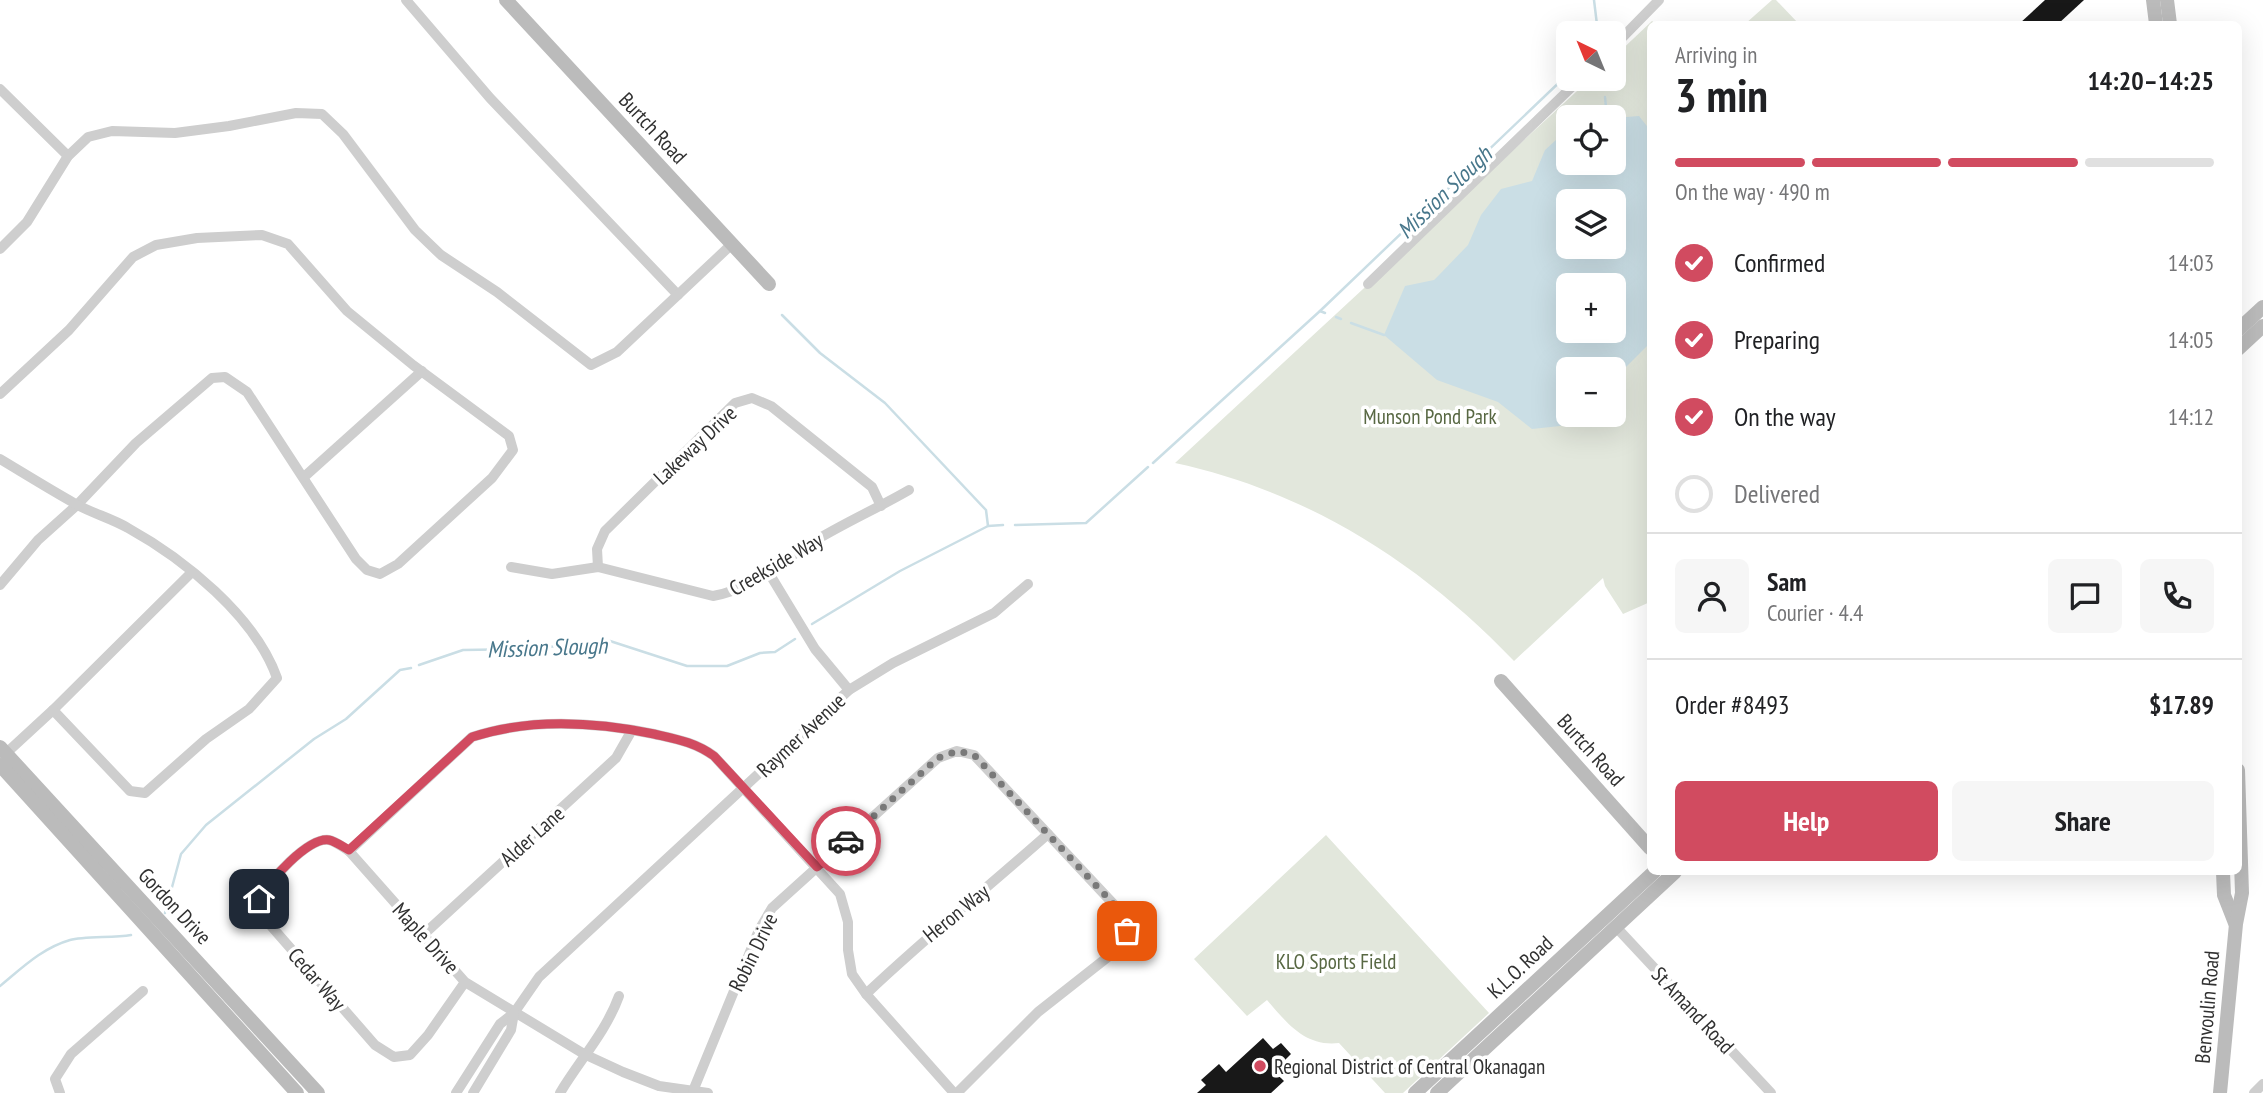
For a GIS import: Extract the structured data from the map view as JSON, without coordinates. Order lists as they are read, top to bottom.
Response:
{
  "streets": {
    "main road": [
      "Burtch Road",
      "Gordon Drive",
      "K.L.O. Road",
      "Benvoulin Road"
    ],
    "street": [
      "Lakeway Drive",
      "Creekside Way",
      "Raymer Avenue",
      "Alder Lane",
      "Heron Way",
      "Maple Drive",
      "Robin Drive",
      "Cedar Way",
      "St Amand Road"
    ]
  },
  "crossings": [
    ["Lakeway Drive", "Creekside Way"],
    ["Raymer Avenue", "Maple Drive"],
    ["Alder Lane", "Maple Drive"],
    ["Heron Way", "Robin Drive"],
    ["Maple Drive", "Robin Drive"],
    ["Maple Drive", "Cedar Way"],
    ["K.L.O. Road", "St Amand Road"]
  ],
  "water": ["Mission Slough"],
  "parks": ["Munson Pond Park", "KLO Sports Field"],
  "places": ["Regional District of Central Okanagan"],
  "north": "top left",
  "page": {
    "map_buttons": ["+", "−"],
    "heading": ["3 min", "Arriving in", "14:20–14:25"],
    "panel": [
      "Sam",
      "Courier · 4.4",
      "Order #8493",
      "$17.89"
    ],
    "bar": "On the way · 490 m",
    "list": [
      ["Confirmed", "14:03"],
      ["Preparing", "14:05"],
      ["On the way", "14:12"],
      "Delivered"
    ],
    "buttons": ["Help", "Share"]
  }
}
